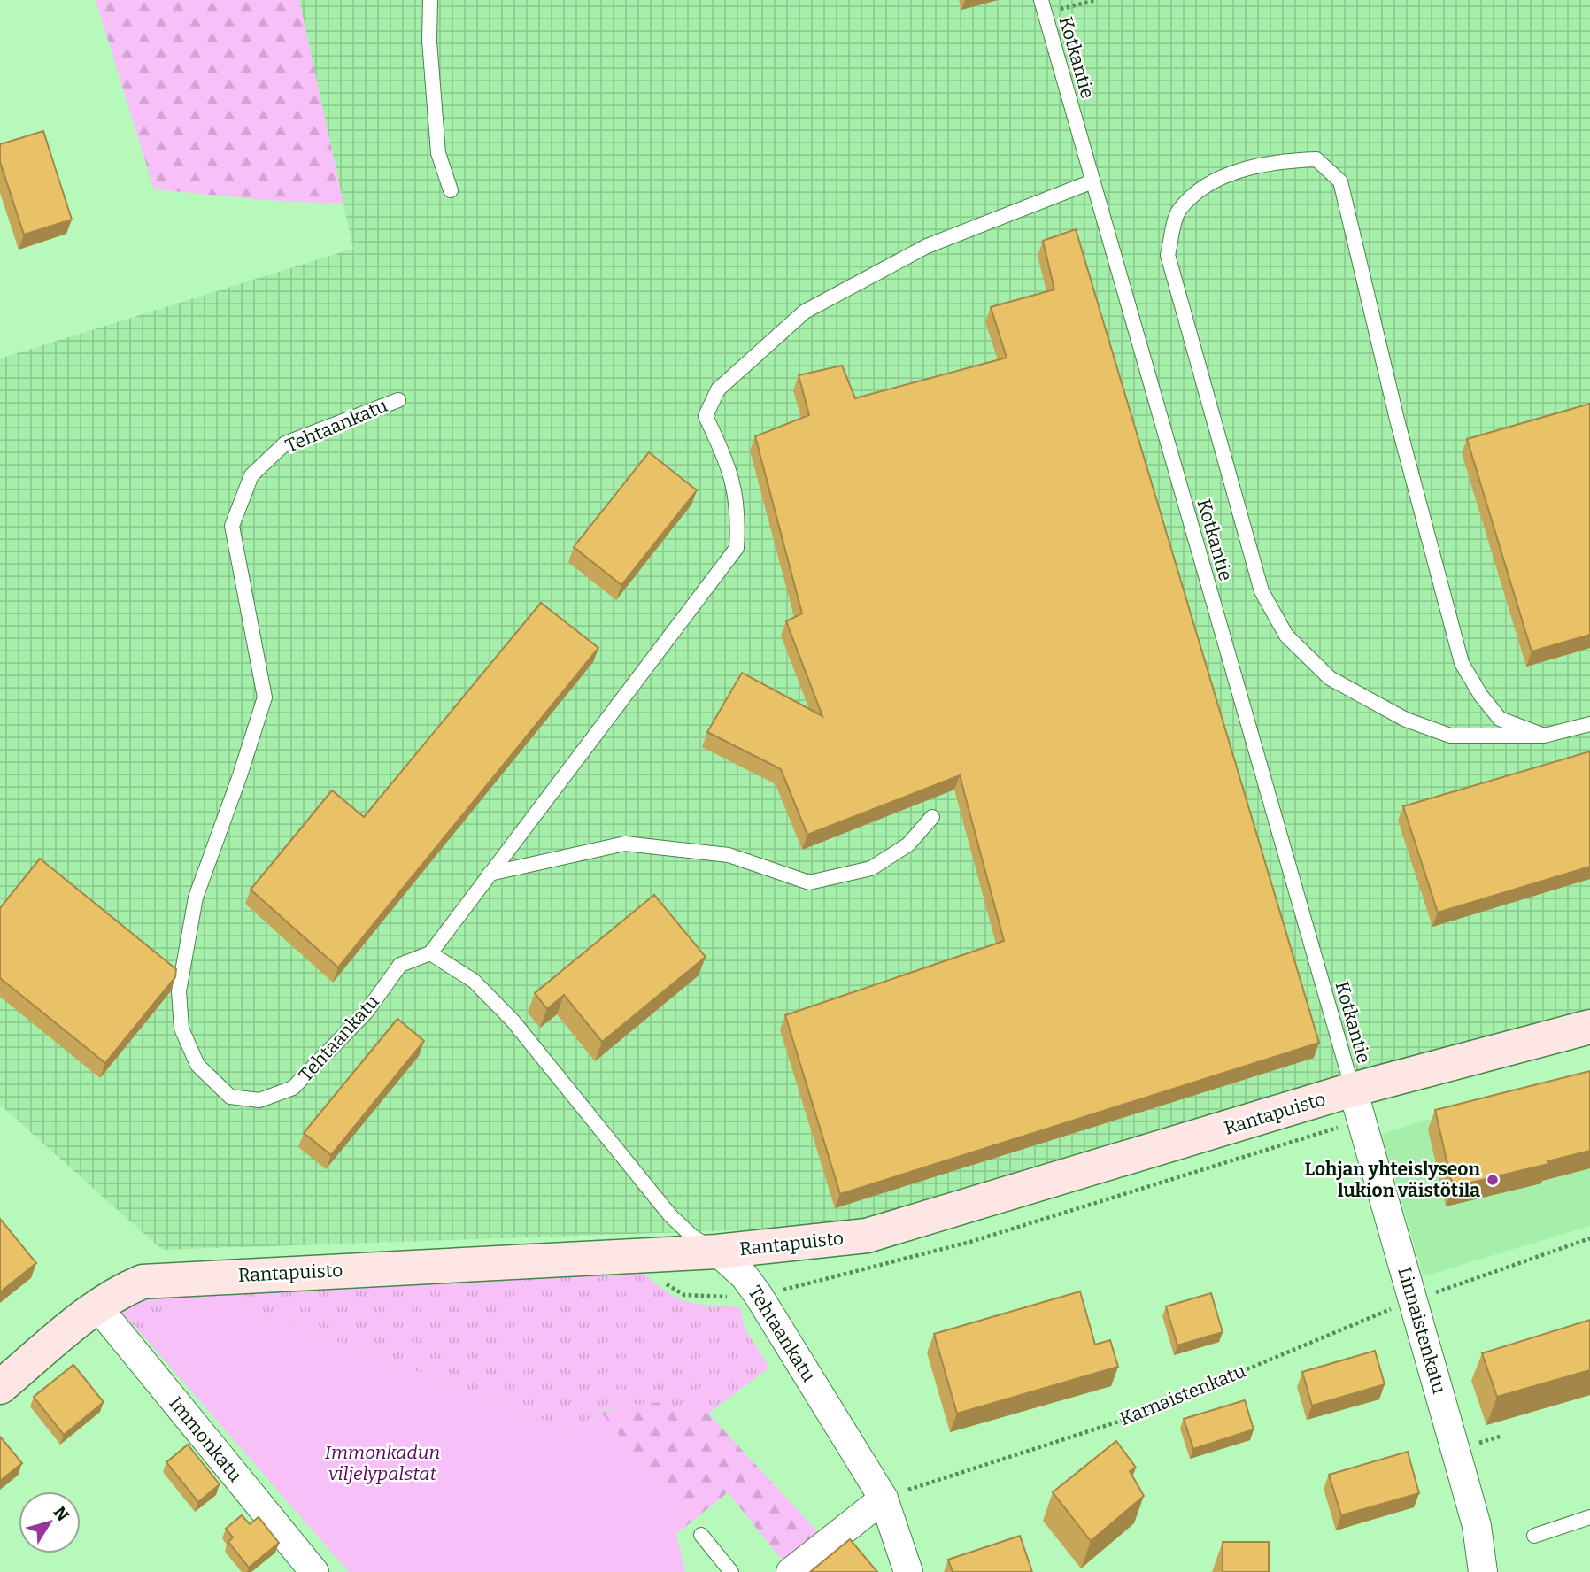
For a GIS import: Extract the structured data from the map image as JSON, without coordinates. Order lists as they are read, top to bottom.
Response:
{
  "streets": {
    "street": [
      "Tehtaankatu",
      "Rantapuisto",
      "Linnaistenkatu",
      "Immonkatu"
    ],
    "lane": ["Kotkantie"],
    "path": ["Karnaistenkatu"]
  },
  "crossings": [
    ["Kotkantie", "Rantapuisto"],
    ["Kotkantie", "Linnaistenkatu"],
    ["Tehtaankatu", "Rantapuisto"],
    ["Tehtaankatu", "Karnaistenkatu"],
    ["Rantapuisto", "Linnaistenkatu"],
    ["Rantapuisto", "Immonkatu"],
    ["Linnaistenkatu", "Karnaistenkatu"]
  ],
  "parks": ["Immonkadun viljelypalstat"],
  "places": ["Lohjan yhteislyseon lukion väistötila"],
  "north": "top right"
}
